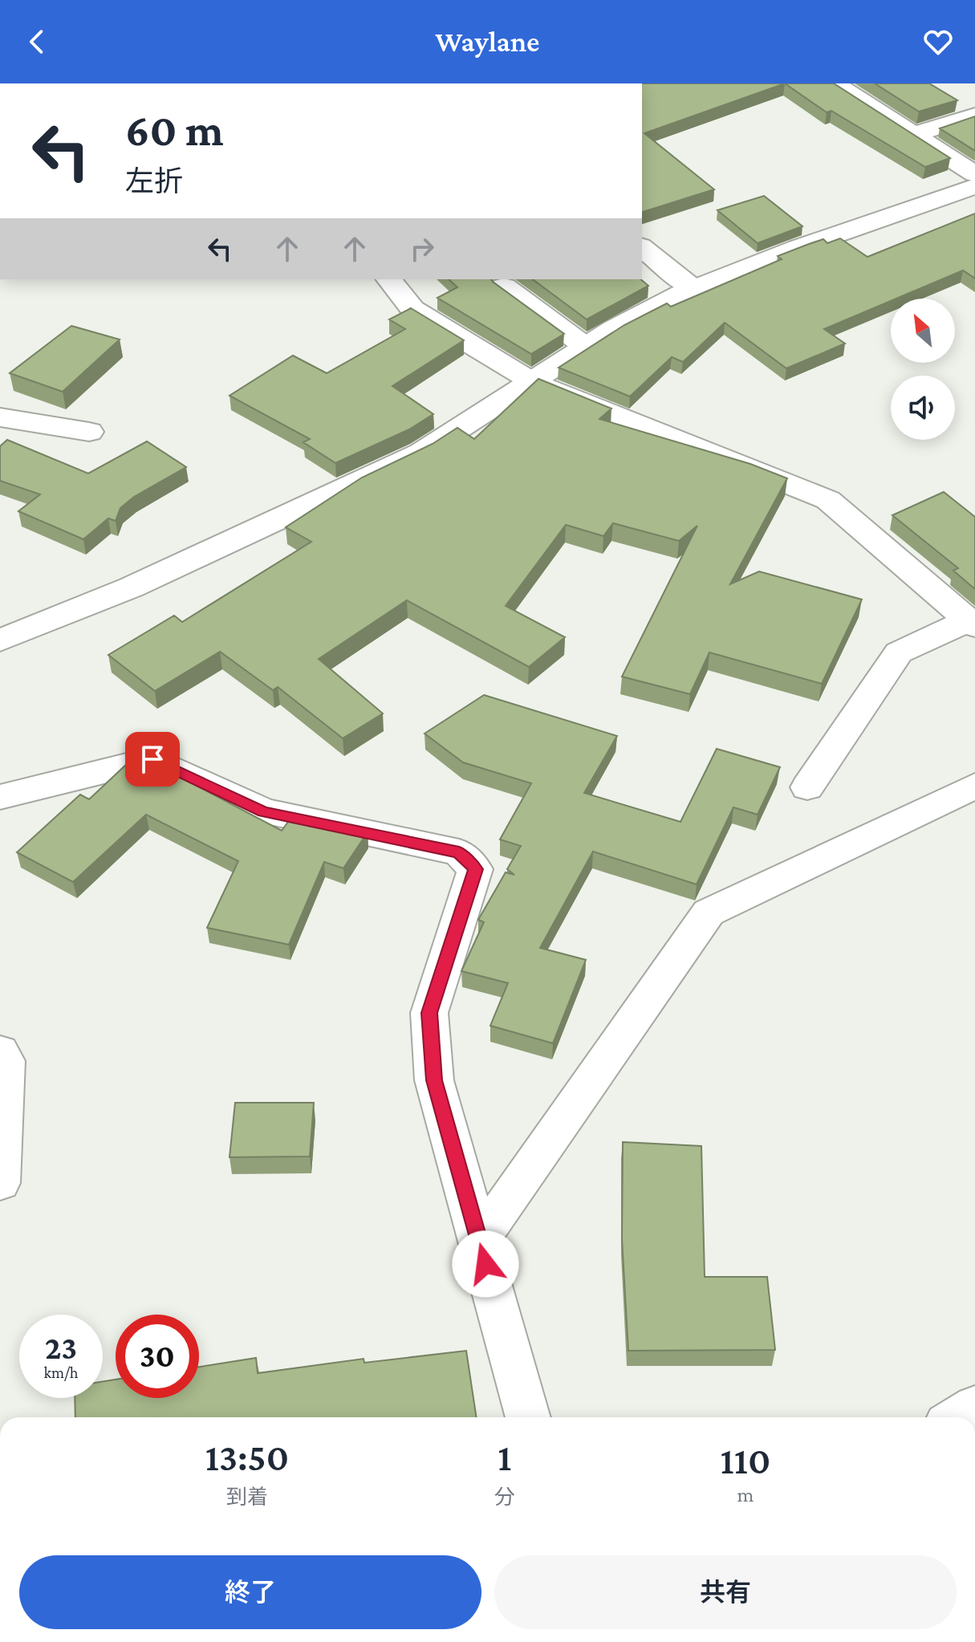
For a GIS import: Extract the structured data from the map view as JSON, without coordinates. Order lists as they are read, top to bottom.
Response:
{
  "north": "top left",
  "page": {
    "header": "Waylane",
    "turn": ["60 m", "左折"],
    "speed": "23 km/h",
    "limit": "30",
    "eta": [
      "13:50",
      "到着",
      "1",
      "分",
      "110",
      "m"
    ],
    "buttons": ["終了", "共有"]
  }
}
